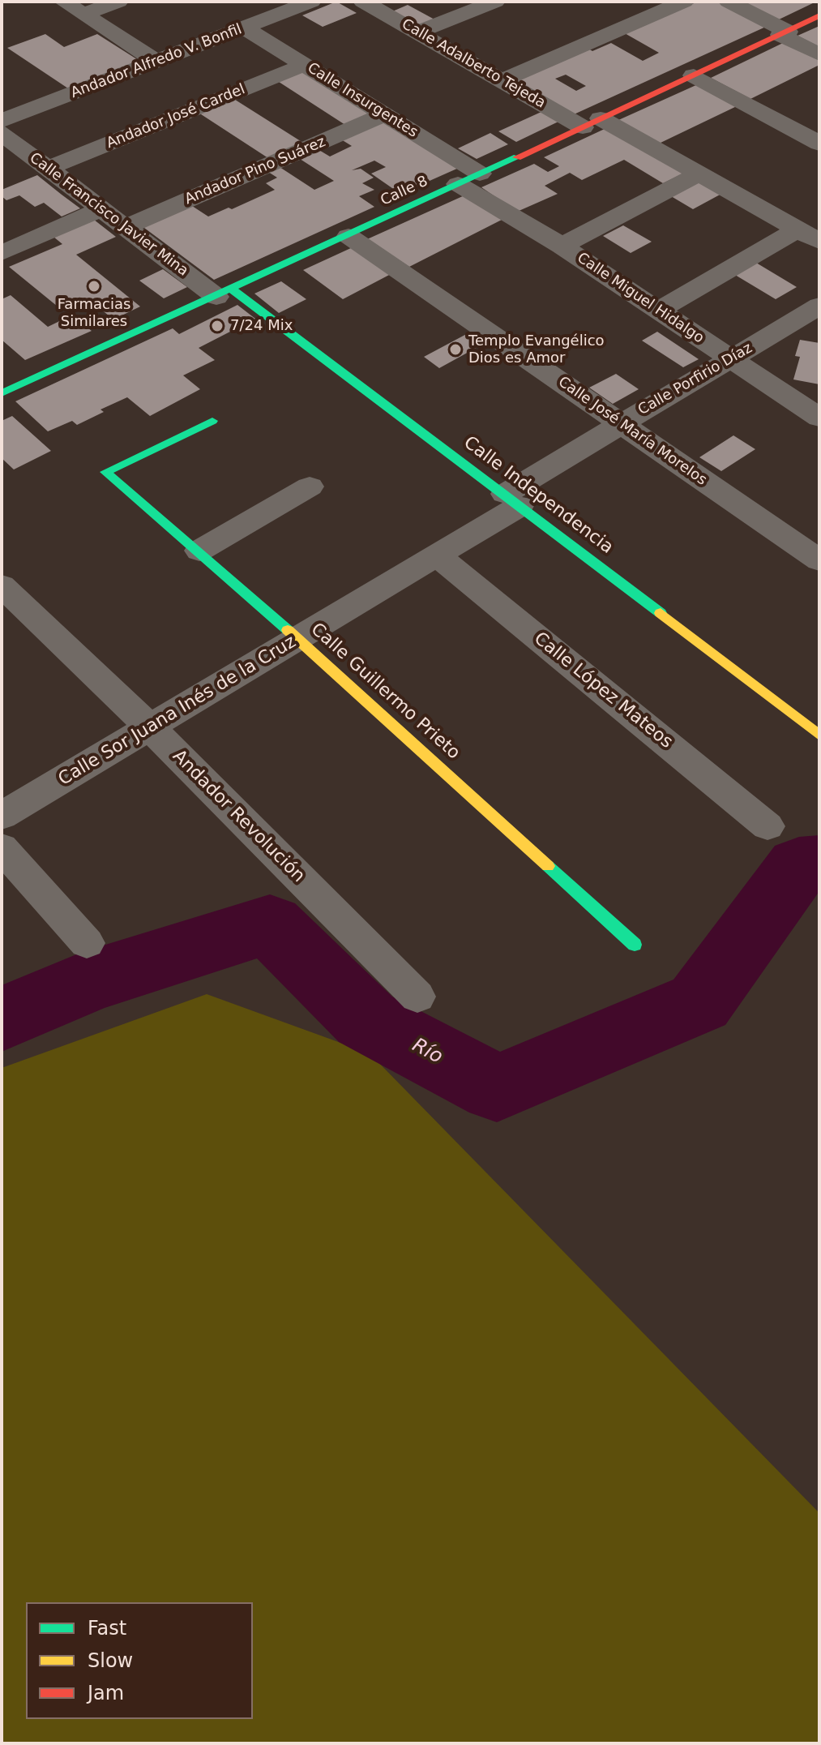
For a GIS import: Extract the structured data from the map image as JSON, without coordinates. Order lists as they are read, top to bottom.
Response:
{
  "streets": {
    "street": [
      "Andador Alfredo V. Bonfil",
      "Calle Adalberto Tejeda",
      "Calle Insurgentes",
      "Andador José Cardel",
      "Andador Pino Suárez",
      "Calle 8",
      "Calle Francisco Javier Mina",
      "Calle Miguel Hidalgo",
      "Calle Porfirio Díaz",
      "Calle José María Morelos",
      "Calle Independencia",
      "Calle López Mateos",
      "Calle Guillermo Prieto",
      "Calle Sor Juana Inés de la Cruz",
      "Andador Revolución"
    ]
  },
  "crossings": [
    ["Andador Alfredo V. Bonfil", "Calle Insurgentes"],
    ["Calle Adalberto Tejeda", "Calle 8"],
    ["Calle Insurgentes", "Andador José Cardel"],
    ["Calle Insurgentes", "Andador Pino Suárez"],
    ["Calle Insurgentes", "Calle 8"],
    ["Calle Insurgentes", "Calle Miguel Hidalgo"],
    ["Andador José Cardel", "Calle Francisco Javier Mina"],
    ["Andador Pino Suárez", "Calle Francisco Javier Mina"],
    ["Calle 8", "Calle Francisco Javier Mina"],
    ["Calle 8", "Calle Miguel Hidalgo"],
    ["Calle 8", "Calle José María Morelos"],
    ["Calle 8", "Calle Independencia"],
    ["Calle Francisco Javier Mina", "Calle Independencia"],
    ["Calle Miguel Hidalgo", "Calle Porfirio Díaz"],
    ["Calle Porfirio Díaz", "Calle José María Morelos"],
    ["Calle Porfirio Díaz", "Calle Independencia"],
    ["Calle Porfirio Díaz", "Calle Sor Juana Inés de la Cruz"],
    ["Calle Independencia", "Calle Sor Juana Inés de la Cruz"],
    ["Calle López Mateos", "Calle Sor Juana Inés de la Cruz"],
    ["Calle Guillermo Prieto", "Calle Sor Juana Inés de la Cruz"],
    ["Calle Sor Juana Inés de la Cruz", "Andador Revolución"]
  ],
  "water": ["Río"],
  "places": ["Farmacias Similares", "7/24 Mix", "Templo Evangélico Dios es Amor"],
  "legend": ["Fast", "Slow", "Jam"]
}
